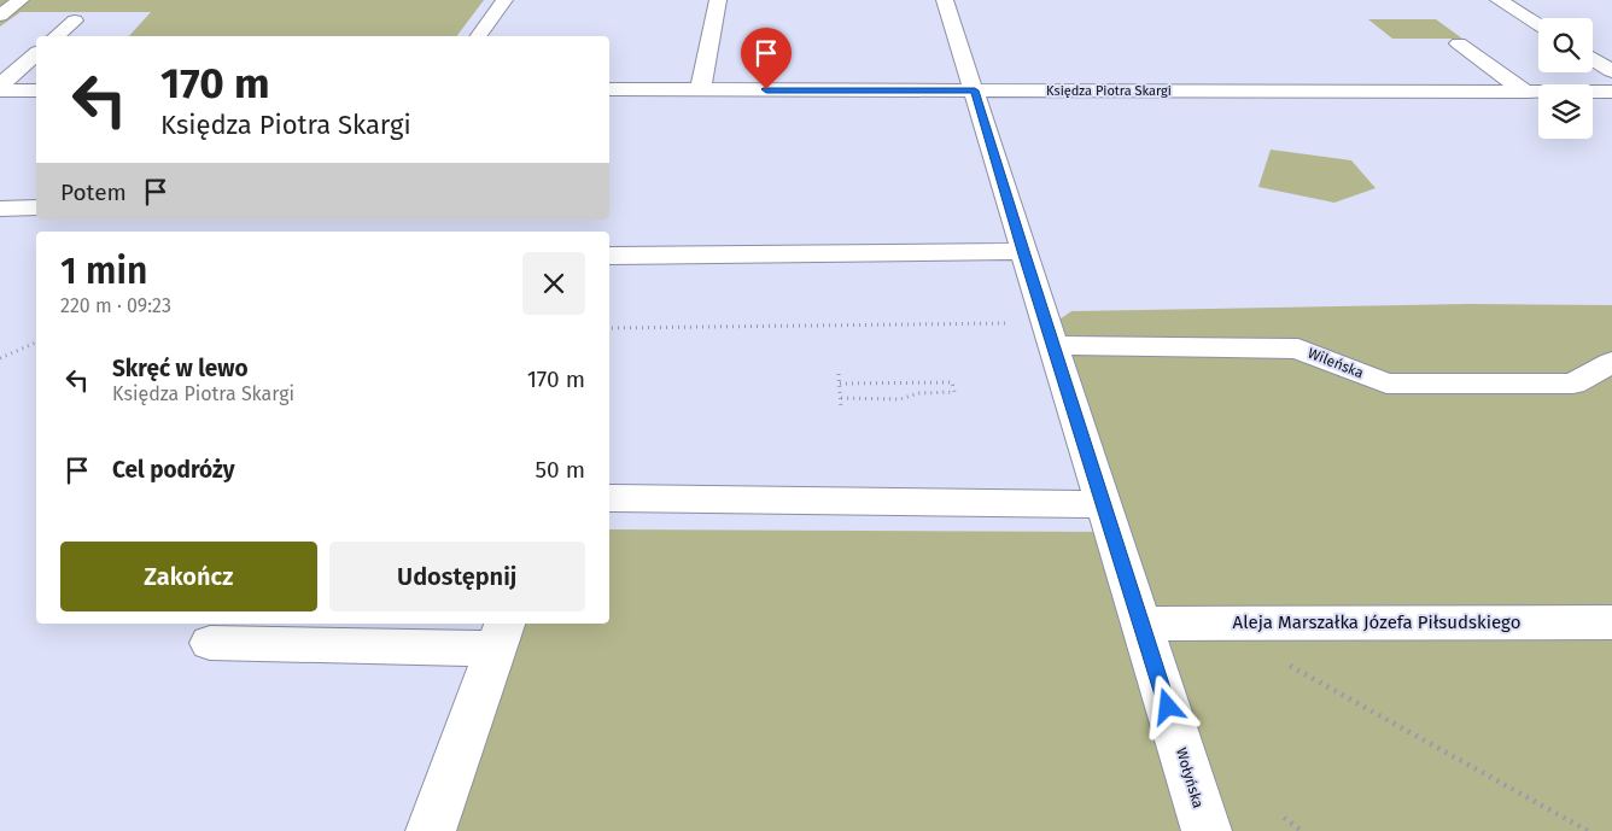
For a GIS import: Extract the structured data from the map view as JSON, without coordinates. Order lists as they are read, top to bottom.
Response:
{
  "streets": {
    "street": [
      "Księdza Piotra Skargi",
      "Wileńska",
      "Aleja Marszałka Józefa Piłsudskiego",
      "Wołyńska"
    ]
  },
  "crossings": [
    ["Księdza Piotra Skargi", "Wołyńska"],
    ["Wileńska", "Wołyńska"],
    ["Aleja Marszałka Józefa Piłsudskiego", "Wołyńska"]
  ],
  "page": {
    "turn": ["170 m", "Księdza Piotra Skargi"],
    "then": "Potem",
    "heading": ["1 min", "220 m · 09:23"],
    "list": [
      {
        "name": "Skręć w lewo",
        "note": "Księdza Piotra Skargi",
        "value": "170 m"
      },
      {
        "name": "Cel podróży",
        "value": "50 m"
      }
    ],
    "buttons": ["Zakończ", "Udostępnij"]
  }
}
